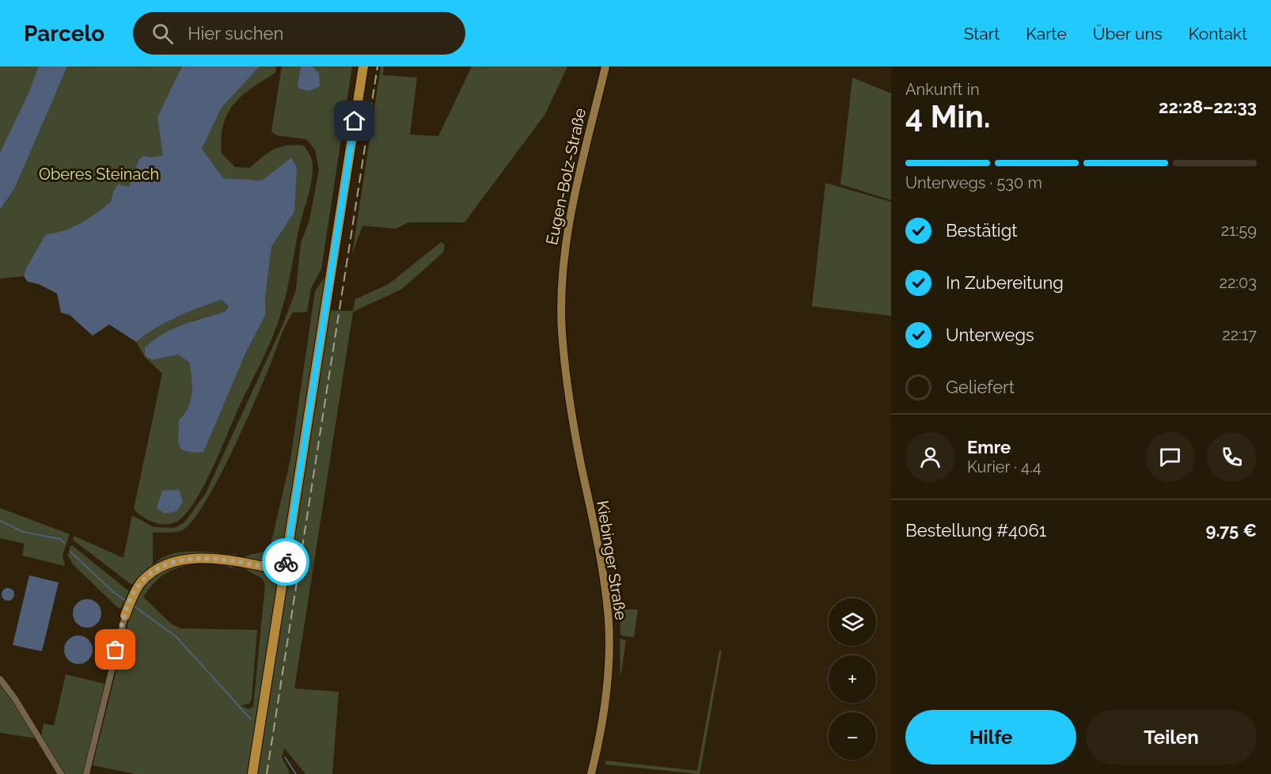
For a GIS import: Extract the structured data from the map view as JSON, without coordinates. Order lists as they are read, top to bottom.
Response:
{
  "streets": {
    "street": ["Eugen-Bolz-Straße", "Kiebinger Straße"]
  },
  "crossings": [
    ["Eugen-Bolz-Straße", "Kiebinger Straße"]
  ],
  "parks": ["Oberes Steinach"],
  "page": {
    "header": "Parcelo",
    "search": "Hier suchen",
    "nav": [
      "Start",
      "Karte",
      "Über uns",
      "Kontakt"
    ],
    "heading": ["4 Min.", "Ankunft in", "22:28–22:33"],
    "panel": [
      "Emre",
      "Kurier · 4.4",
      "Bestellung #4061",
      "9.75 €"
    ],
    "bar": "Unterwegs · 530 m",
    "list": [
      ["Bestätigt", "21:59"],
      ["In Zubereitung", "22:03"],
      ["Unterwegs", "22:17"],
      "Geliefert"
    ],
    "map_buttons": ["+", "−"],
    "buttons": ["Hilfe", "Teilen"]
  }
}
